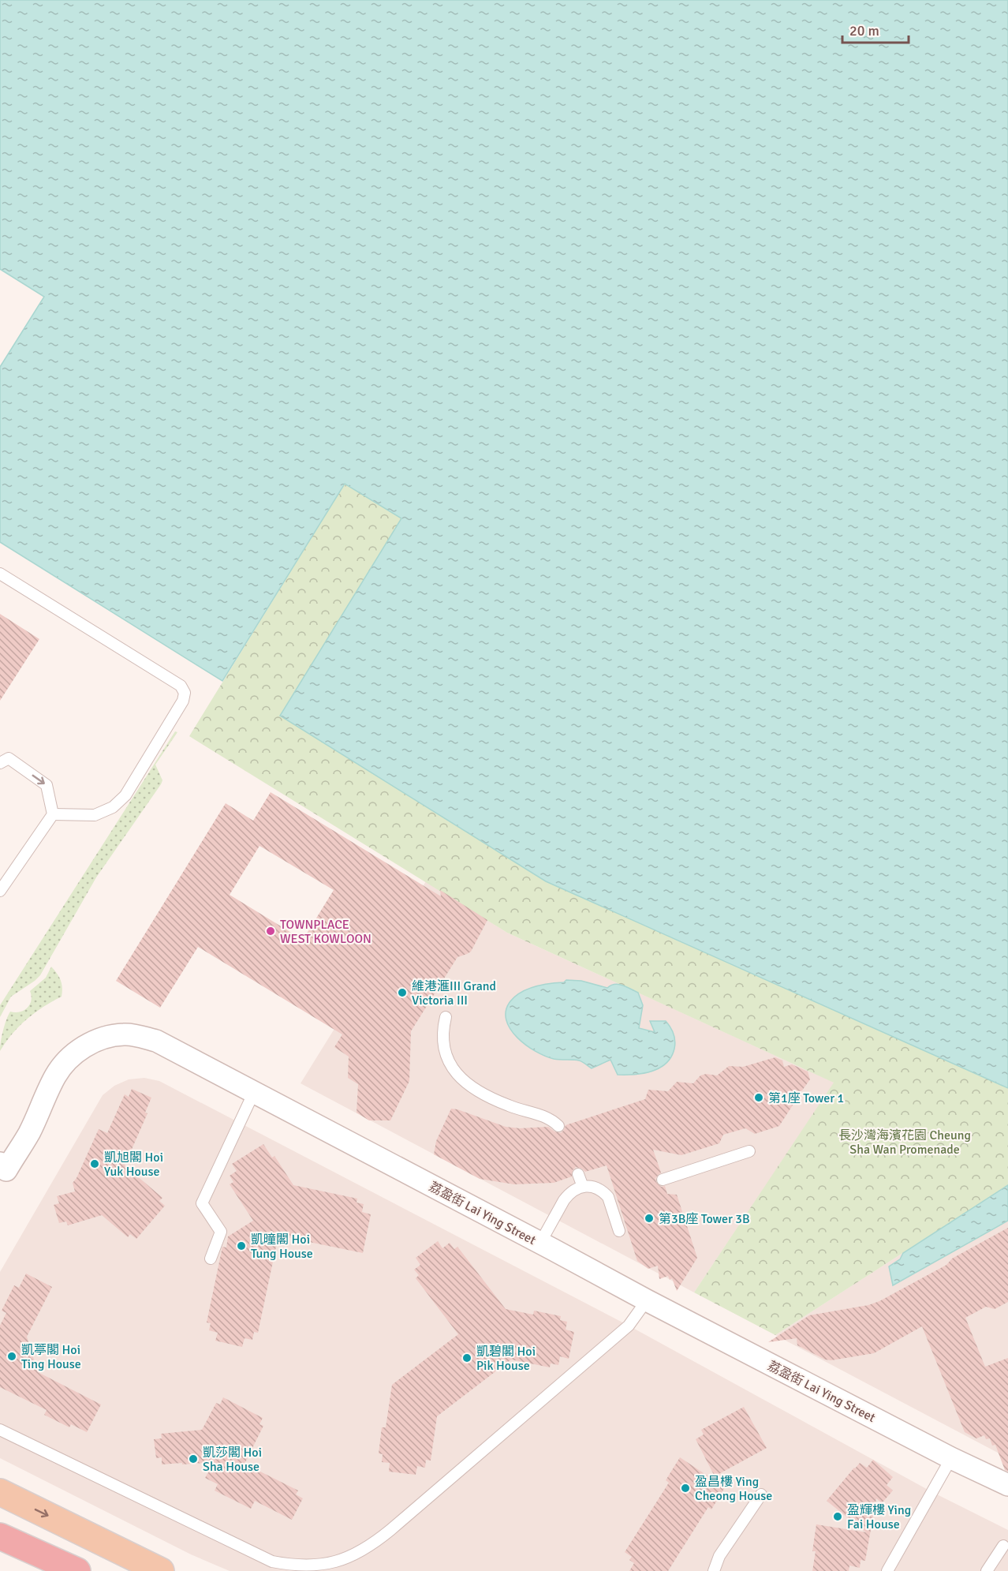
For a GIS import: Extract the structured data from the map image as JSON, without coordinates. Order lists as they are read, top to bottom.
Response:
{
  "streets": {
    "street": ["荔盈街 Lai Ying Street"]
  },
  "parks": ["長沙灣海濱花園 Cheung Sha Wan Promenade"],
  "places": [
    "TOWNPLACE WEST KOWLOON",
    "維港滙III Grand Victoria III",
    "第1座 Tower 1",
    "凱旭閣 Hoi Yuk House",
    "第3B座 Tower 3B",
    "凱曈閣 Hoi Tung House",
    "凱葶閣 Hoi Ting House",
    "凱碧閣 Hoi Pik House",
    "凱莎閣 Hoi Sha House",
    "盈昌樓 Ying Cheong House",
    "盈輝樓 Ying Fai House"
  ],
  "scale_bar": "20 m"
}
